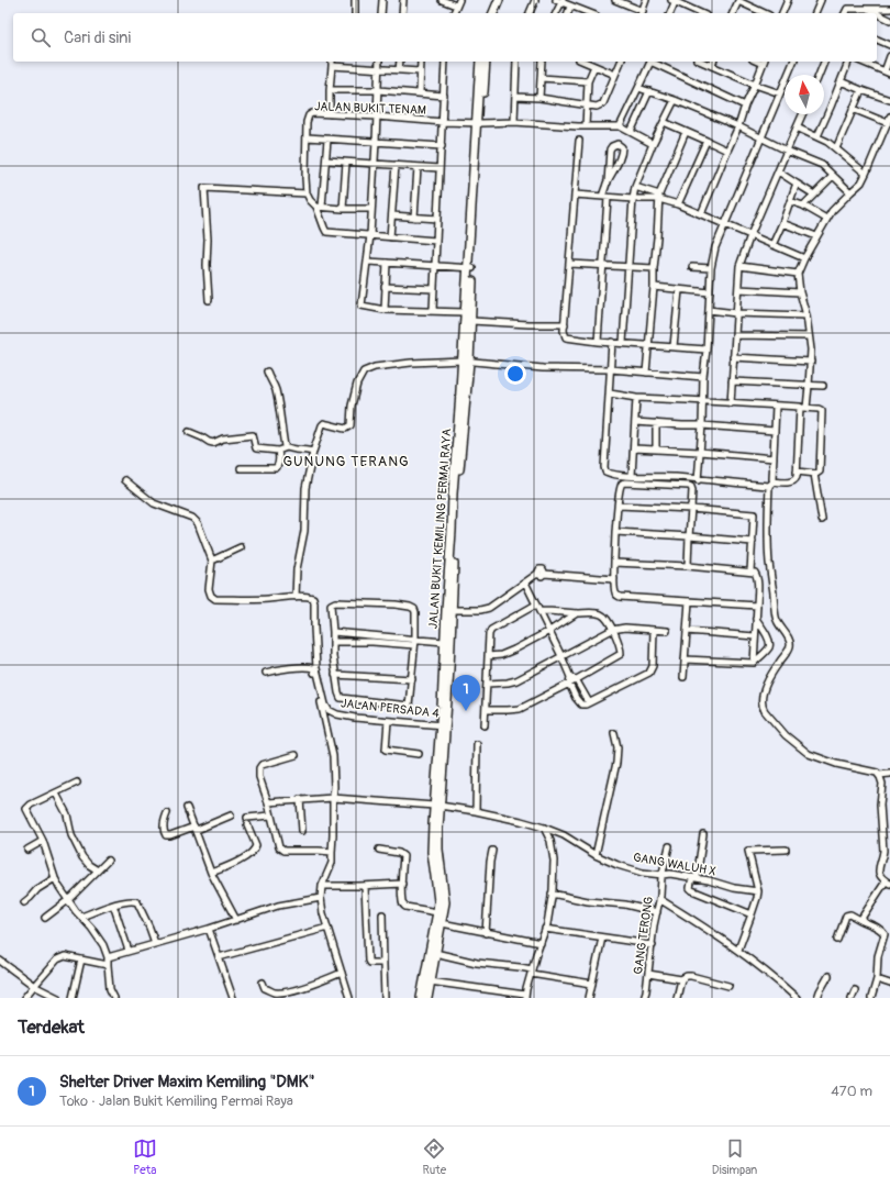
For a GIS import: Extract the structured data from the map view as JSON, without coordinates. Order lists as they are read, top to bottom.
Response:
{
  "streets": {
    "street": [
      "JALAN BUKIT TENAM",
      "JALAN BUKIT KEMILING PERMAI RAYA",
      "JALAN PERSADA 4",
      "GANG WALUH X",
      "GANG TERONG"
    ]
  },
  "crossings": [
    ["JALAN BUKIT TENAM", "JALAN BUKIT KEMILING PERMAI RAYA"],
    ["JALAN BUKIT KEMILING PERMAI RAYA", "JALAN PERSADA 4"],
    ["JALAN BUKIT KEMILING PERMAI RAYA", "GANG WALUH X"],
    ["GANG WALUH X", "GANG TERONG"]
  ],
  "districts": ["GUNUNG TERANG"],
  "north": "top",
  "page": {
    "search": "Cari di sini",
    "pins": "1",
    "heading": "Terdekat",
    "list": [
      {
        "mark": "1",
        "name": "Shelter Driver Maxim Kemiling \"DMK\"",
        "note": "Toko · Jalan Bukit Kemiling Permai Raya",
        "value": "470 m"
      }
    ],
    "nav": ["Peta", "Rute", "Disimpan"]
  }
}
